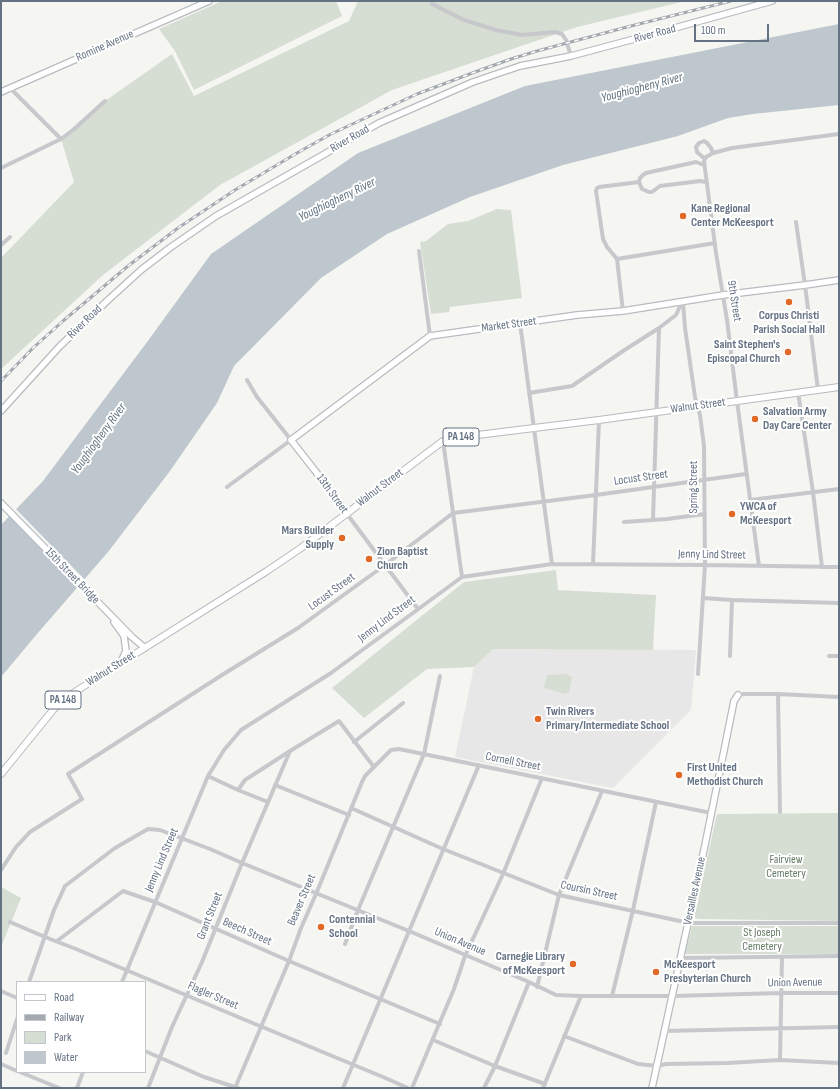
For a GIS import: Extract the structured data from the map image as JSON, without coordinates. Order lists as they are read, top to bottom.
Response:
{
  "streets": {
    "main road": ["Walnut Street", "PA 148"],
    "street": [
      "River Road",
      "Romine Avenue",
      "9th Street",
      "Market Street",
      "Locust Street",
      "Spring Street",
      "13th Street",
      "Jenny Lind Street",
      "15th Street Bridge",
      "Cornell Street",
      "Coursin Street",
      "Versailles Avenue",
      "Beaver Street",
      "Grant Street",
      "Beech Street",
      "Union Avenue",
      "Flagler Street"
    ]
  },
  "crossings": [
    ["9th Street", "Market Street"],
    ["9th Street", "Walnut Street"],
    ["9th Street", "Locust Street"],
    ["9th Street", "Jenny Lind Street"],
    ["Market Street", "Spring Street"],
    ["Market Street", "13th Street"],
    ["Walnut Street", "Spring Street"],
    ["Walnut Street", "13th Street"],
    ["Walnut Street", "15th Street Bridge"],
    ["Locust Street", "Spring Street"],
    ["Locust Street", "13th Street"],
    ["Spring Street", "Jenny Lind Street"],
    ["13th Street", "Jenny Lind Street"],
    ["Jenny Lind Street", "Beech Street"],
    ["Jenny Lind Street", "Union Avenue"],
    ["Jenny Lind Street", "Flagler Street"],
    ["Cornell Street", "Versailles Avenue"],
    ["Cornell Street", "Beaver Street"],
    ["Coursin Street", "Versailles Avenue"],
    ["Coursin Street", "Beaver Street"],
    ["Versailles Avenue", "Union Avenue"],
    ["Beaver Street", "Beech Street"],
    ["Beaver Street", "Union Avenue"],
    ["Beaver Street", "Flagler Street"],
    ["Grant Street", "Beech Street"],
    ["Grant Street", "Union Avenue"],
    ["Grant Street", "Flagler Street"],
    ["Beech Street", "Flagler Street"],
    ["Union Avenue", "Flagler Street"]
  ],
  "water": ["Youghiogheny River"],
  "parks": ["Fairview Cemetery", "St Joseph Cemetery"],
  "places": [
    "Kane Regional Center McKeesport",
    "Corpus Christi Parish Social Hall",
    "Saint Stephen's Episcopal Church",
    "Salvation Army Day Care Center",
    "YWCA of McKeesport",
    "Mars Builder Supply",
    "Zion Baptist Church",
    "Twin Rivers Primary/Intermediate School",
    "First United Methodist Church",
    "Contennial School",
    "Carnegie Library of McKeesport",
    "McKeesport Presbyterian Church"
  ],
  "legend": [
    "Road",
    "Railway",
    "Park",
    "Water"
  ],
  "scale_bar": "100 m"
}
